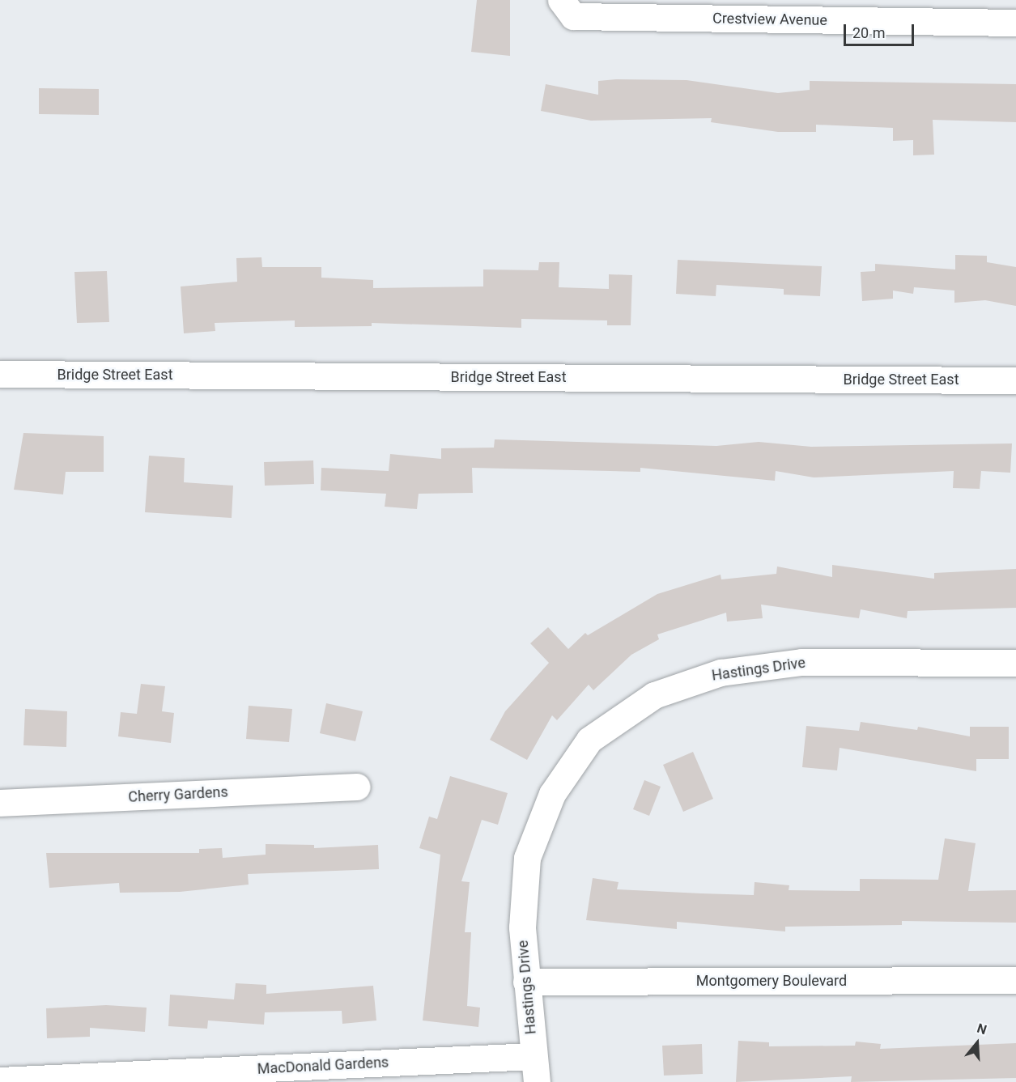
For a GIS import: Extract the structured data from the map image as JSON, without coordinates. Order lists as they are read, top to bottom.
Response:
{
  "streets": {
    "street": [
      "Crestview Avenue",
      "Bridge Street East",
      "Hastings Drive",
      "Cherry Gardens",
      "Montgomery Boulevard",
      "MacDonald Gardens"
    ]
  },
  "crossings": [
    ["Hastings Drive", "Montgomery Boulevard"],
    ["Hastings Drive", "MacDonald Gardens"]
  ],
  "scale_bar": "20 m",
  "north": "top"
}
